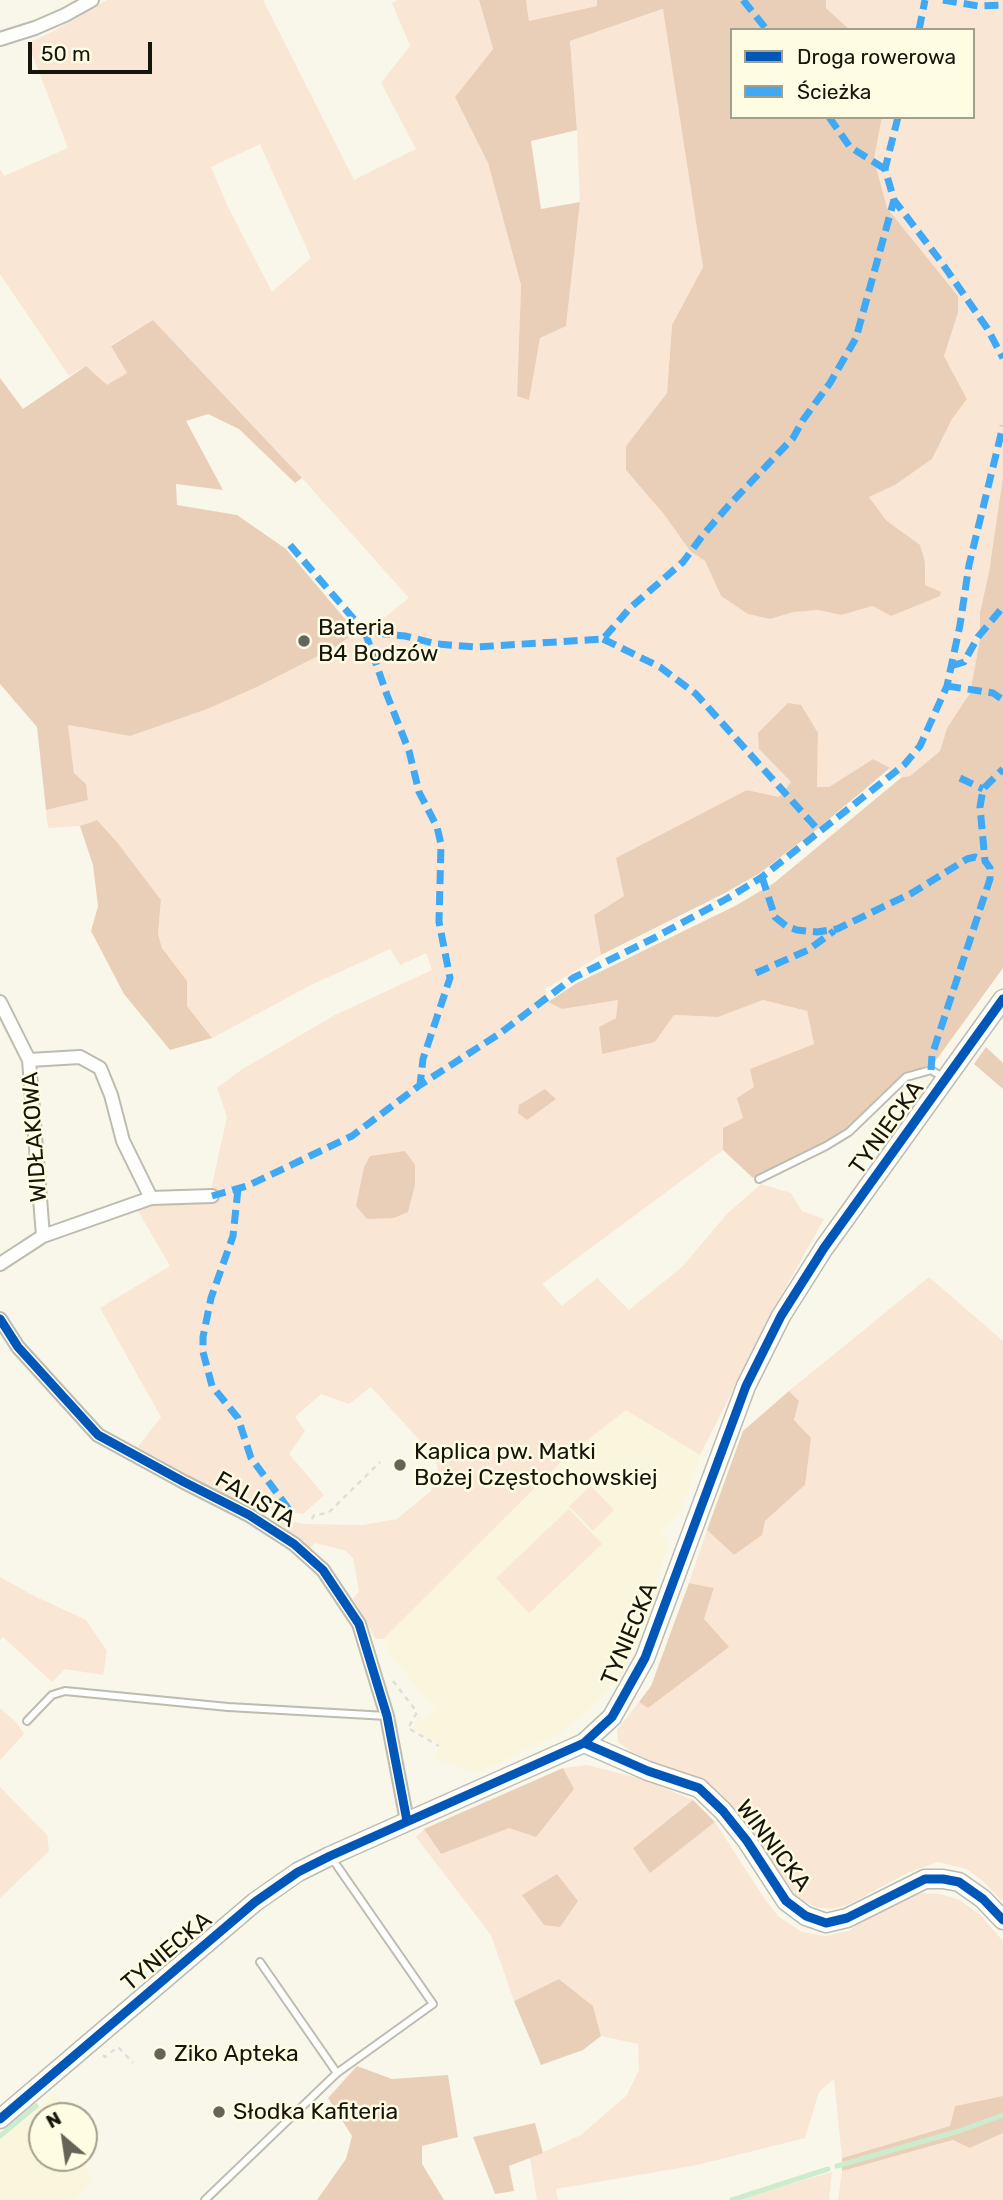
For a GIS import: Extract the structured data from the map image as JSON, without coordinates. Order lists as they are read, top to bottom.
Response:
{
  "streets": {
    "street": [
      "TYNIECKA",
      "WIDŁAKOWA",
      "FALISTA",
      "WINNICKA"
    ]
  },
  "crossings": [
    ["TYNIECKA", "FALISTA"],
    ["TYNIECKA", "WINNICKA"]
  ],
  "places": [
    "Bateria B4 Bodzów",
    "Kaplica pw. Matki Bożej Częstochowskiej",
    "Ziko Apteka",
    "Słodka Kafiteria"
  ],
  "legend": ["Droga rowerowa", "Ścieżka"],
  "scale_bar": "50 m",
  "north": "top left"
}
